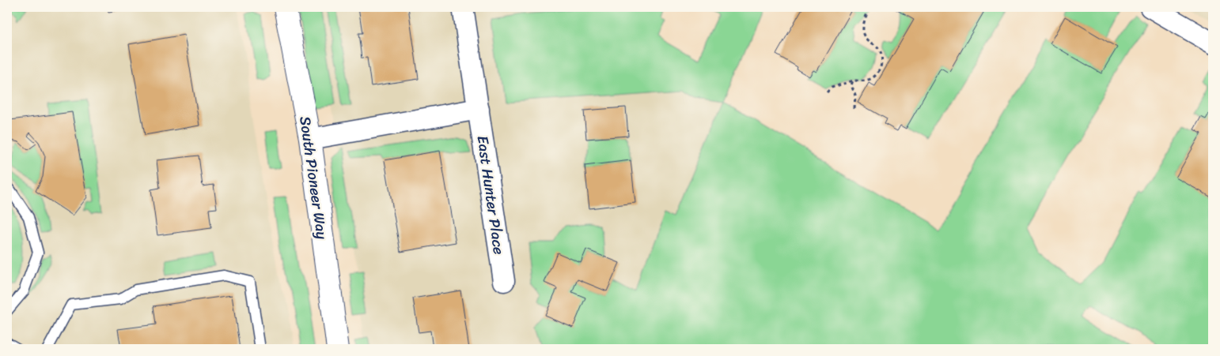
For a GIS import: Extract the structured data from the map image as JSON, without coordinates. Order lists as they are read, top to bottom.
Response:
{
  "streets": {
    "main road": ["South Pioneer Way"],
    "street": ["East Hunter Place"]
  }
}
